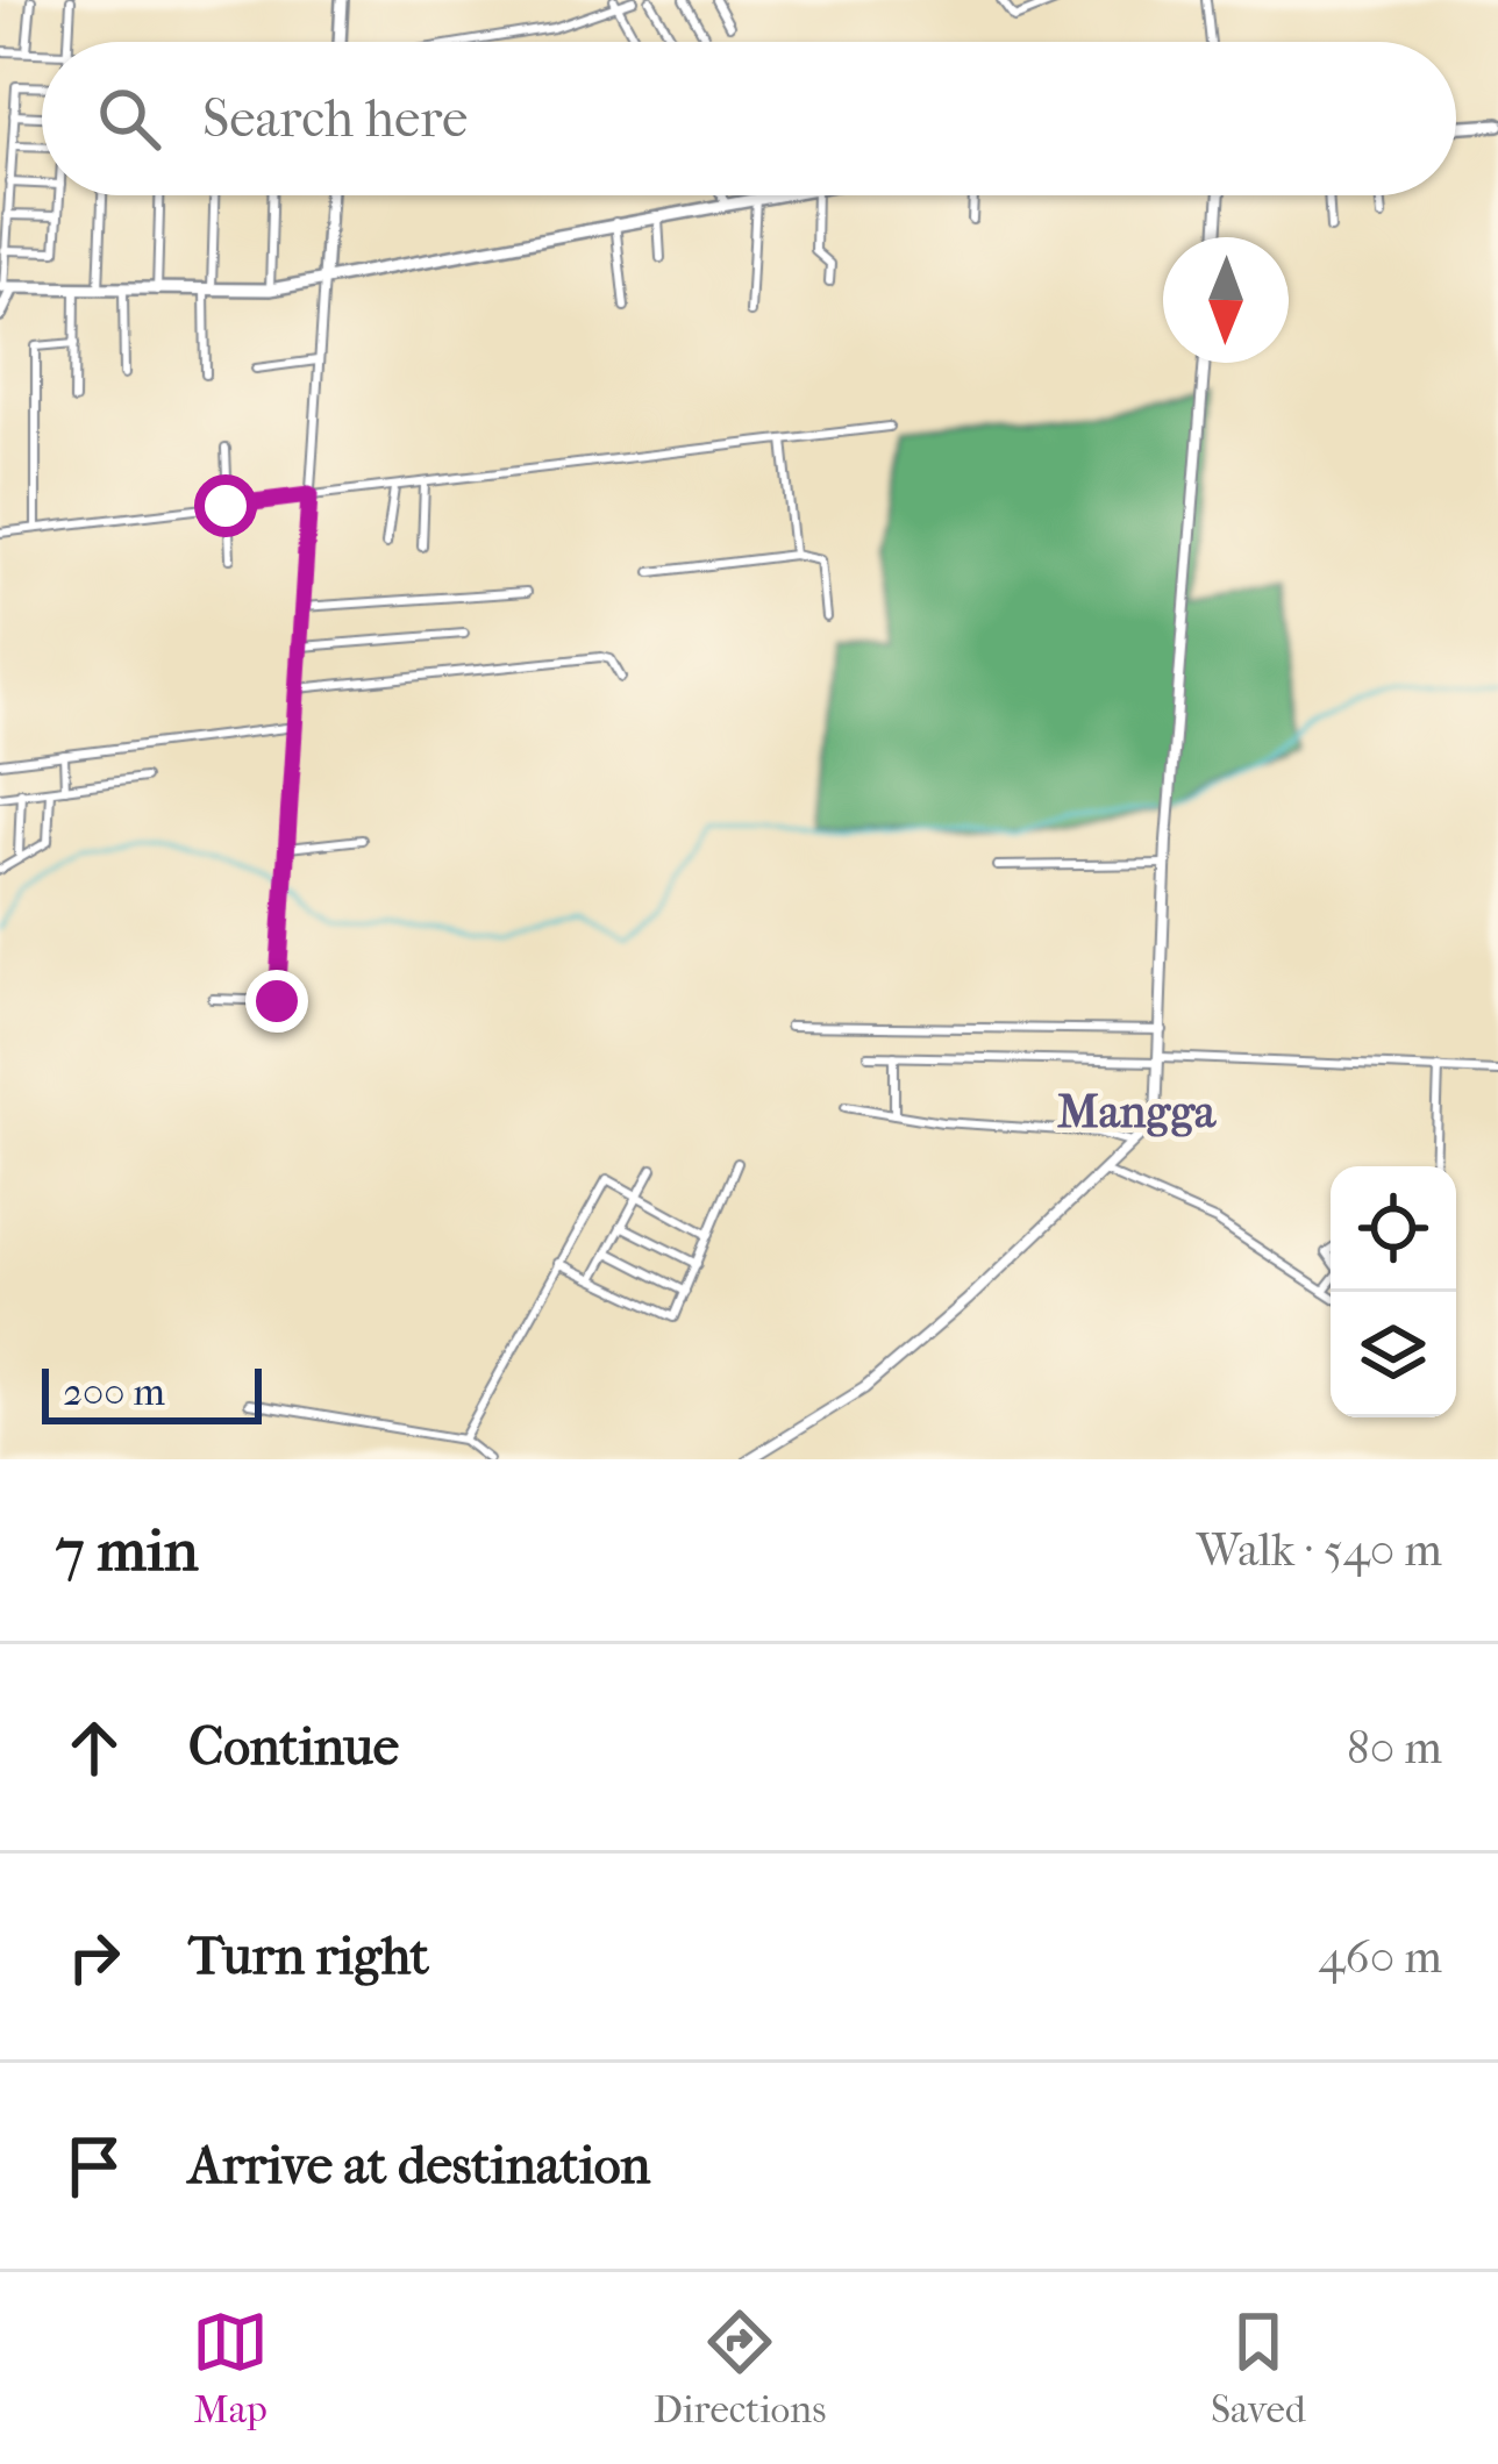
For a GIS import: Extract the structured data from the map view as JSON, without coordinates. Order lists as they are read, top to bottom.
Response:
{
  "districts": ["Mangga"],
  "scale_bar": "200 m",
  "north": "bottom",
  "page": {
    "search": "Search here",
    "scale": "200 m",
    "heading": ["7 min", "Walk · 540 m"],
    "list": [
      ["Continue", "80 m"],
      ["Turn right", "460 m"],
      "Arrive at destination"
    ],
    "nav": ["Map", "Directions", "Saved"]
  }
}
